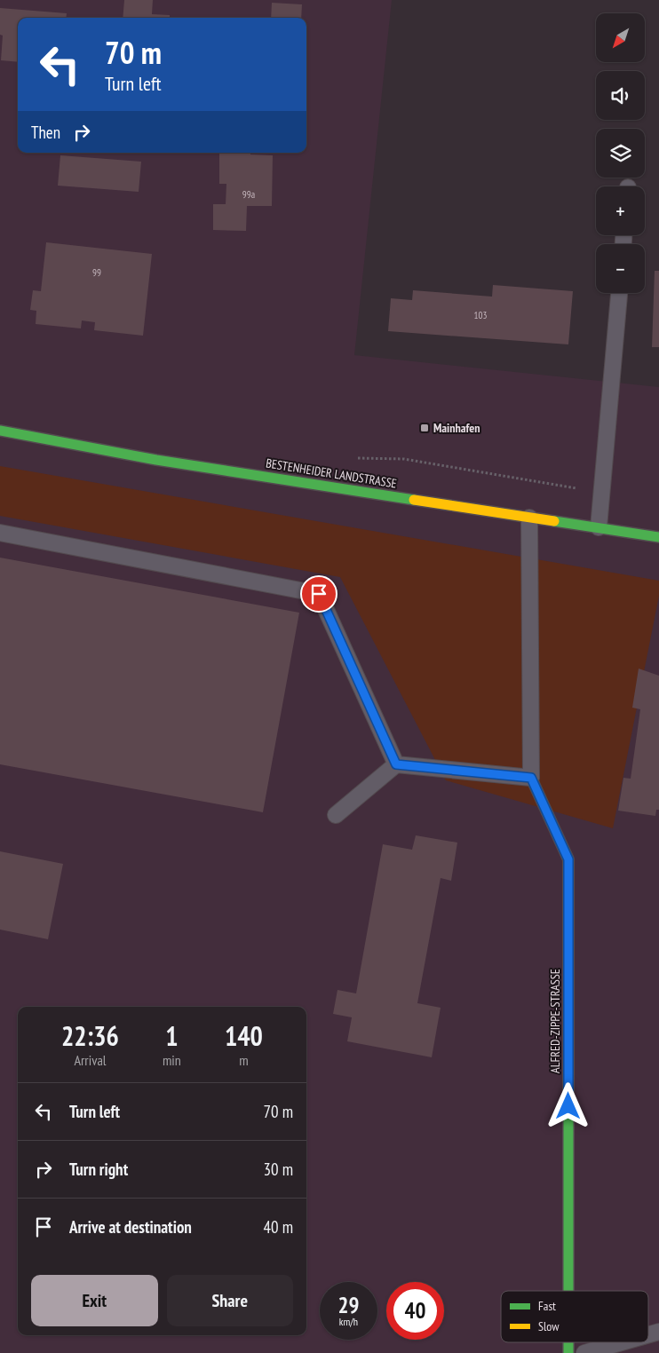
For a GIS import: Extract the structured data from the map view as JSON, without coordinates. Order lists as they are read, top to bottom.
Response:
{
  "streets": {
    "main road": ["BESTENHEIDER LANDSTRASSE", "ALFRED-ZIPPE-STRASSE"]
  },
  "places": {
    "transit": ["Mainhafen"]
  },
  "house_numbers": ["99a", "99", "103"],
  "legend": ["Fast", "Slow"],
  "north": "bottom left",
  "page": {
    "map_buttons": ["+", "−"],
    "turn": ["70 m", "Turn left"],
    "then": "Then",
    "eta": [
      "22:36",
      "Arrival",
      "1",
      "min",
      "140",
      "m"
    ],
    "list": [
      {
        "name": "Turn left",
        "value": "70 m"
      },
      {
        "name": "Turn right",
        "value": "30 m"
      },
      {
        "name": "Arrive at destination",
        "value": "40 m"
      }
    ],
    "buttons": ["Exit", "Share"],
    "speed": "29 km/h",
    "limit": "40"
  }
}
